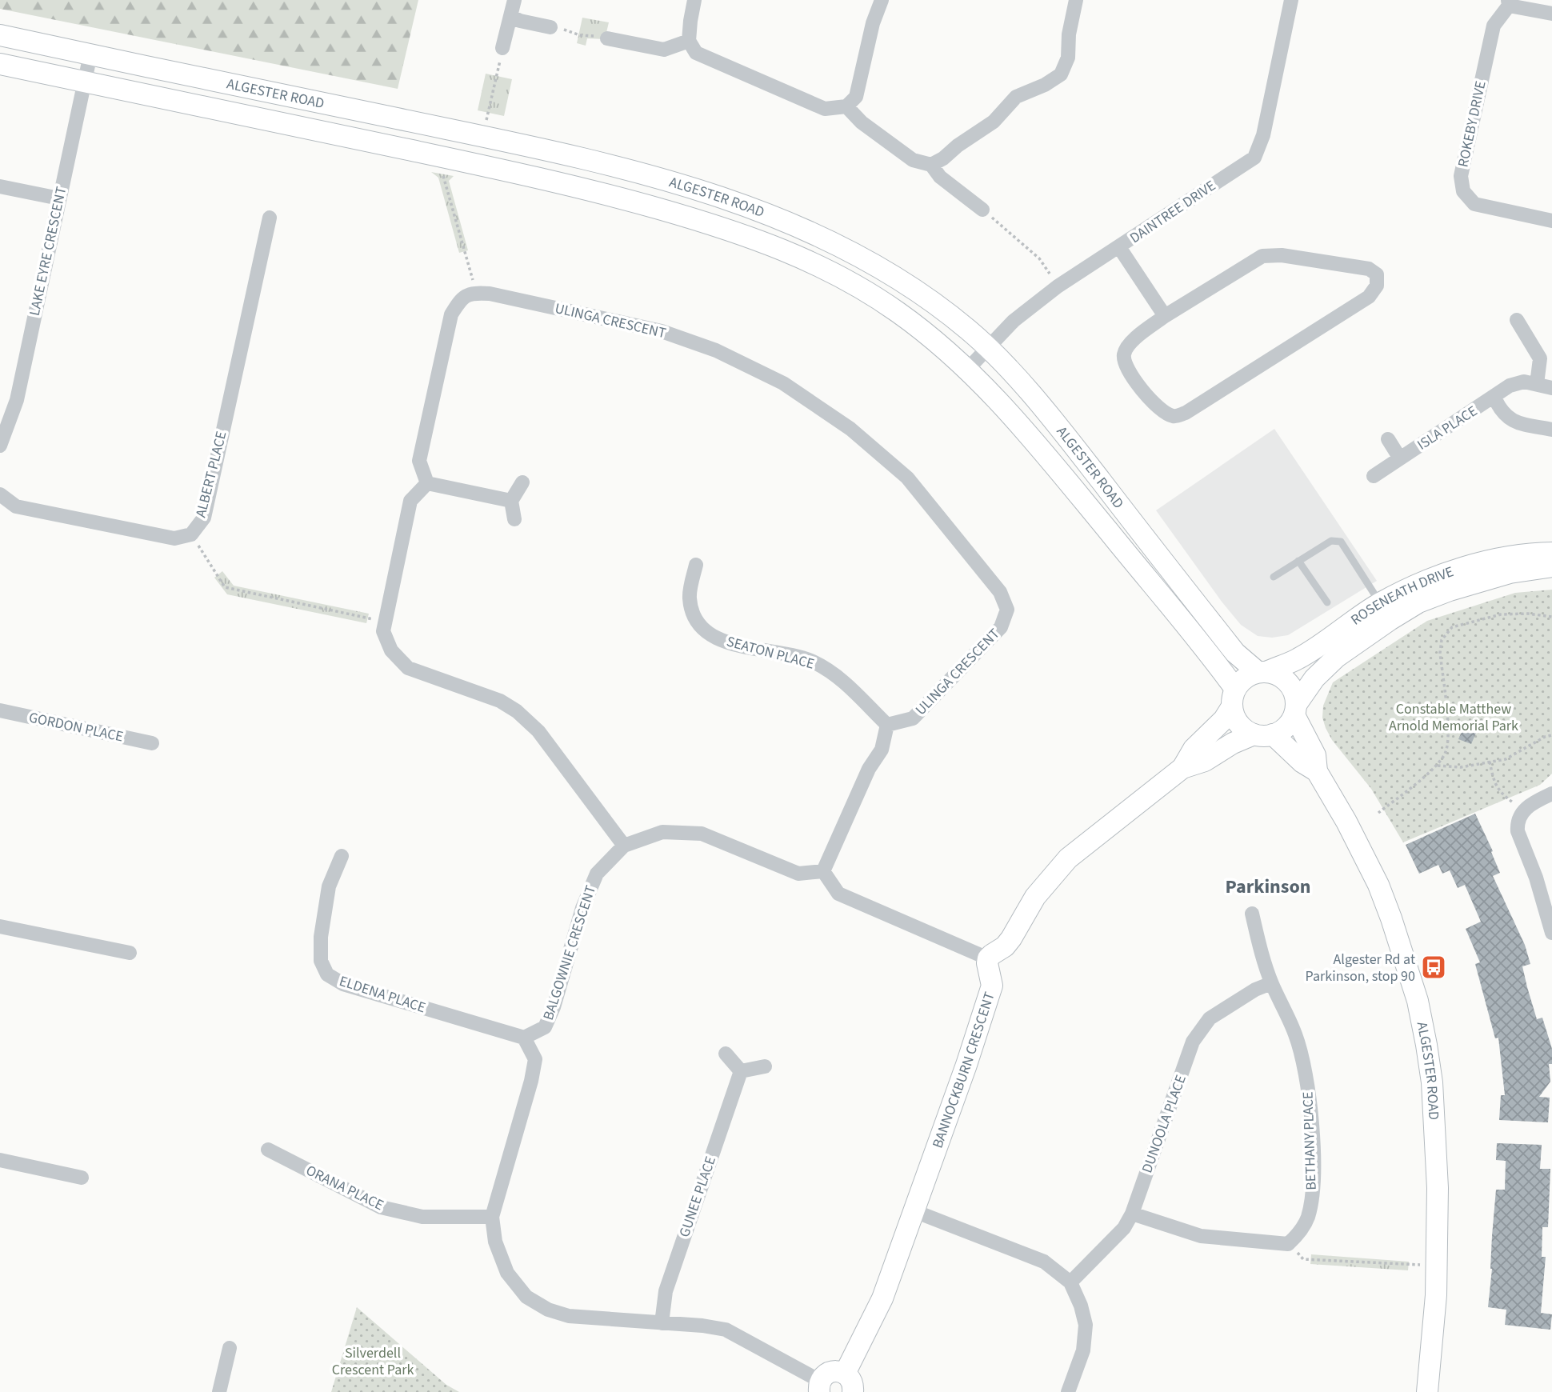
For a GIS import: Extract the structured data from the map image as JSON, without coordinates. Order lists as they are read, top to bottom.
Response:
{
  "streets": {
    "main road": ["ALGESTER ROAD", "ROSENEATH DRIVE", "BANNOCKBURN CRESCENT"],
    "street": [
      "ROKEBY DRIVE",
      "DAINTREE DRIVE",
      "LAKE EYRE CRESCENT",
      "ULINGA CRESCENT",
      "ISLA PLACE",
      "ALBERT PLACE",
      "SEATON PLACE",
      "GORDON PLACE",
      "BALGOWNIE CRESCENT",
      "ELDENA PLACE",
      "DUNOOLA PLACE",
      "BETHANY PLACE",
      "ORANA PLACE",
      "GUNEE PLACE"
    ]
  },
  "crossings": [
    ["ALGESTER ROAD", "DAINTREE DRIVE"],
    ["ALGESTER ROAD", "LAKE EYRE CRESCENT"],
    ["ALGESTER ROAD", "ROSENEATH DRIVE"],
    ["ULINGA CRESCENT", "SEATON PLACE"],
    ["BALGOWNIE CRESCENT", "ELDENA PLACE"],
    ["DUNOOLA PLACE", "BETHANY PLACE"]
  ],
  "districts": ["Parkinson"],
  "parks": ["Constable Matthew Arnold Memorial Park", "Silverdell Crescent Park"],
  "places": {
    "bus stop": ["Algester Rd at Parkinson, stop 90"]
  }
}
